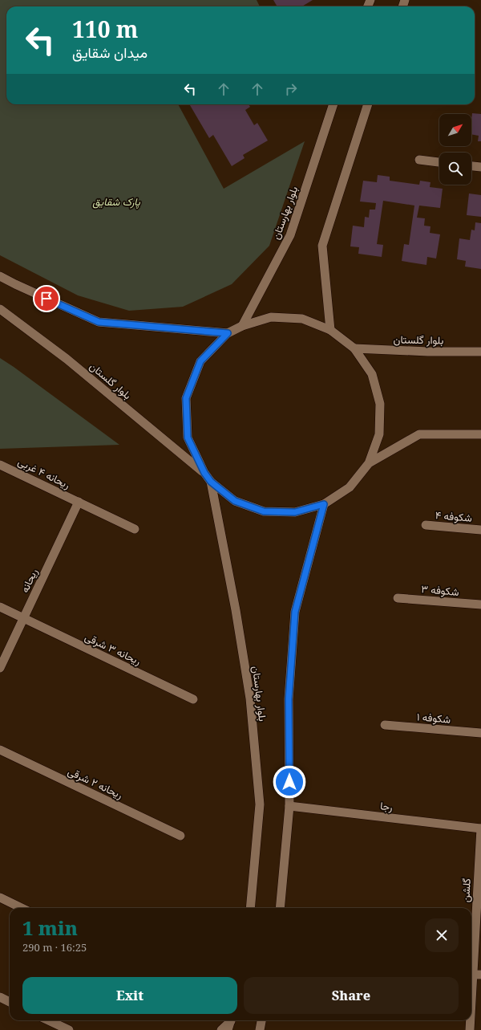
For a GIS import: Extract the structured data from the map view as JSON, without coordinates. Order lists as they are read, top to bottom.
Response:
{
  "streets": {
    "main road": [
      "بلوار بهارستان",
      "بلوار گلستان",
      "ریحانه ۴ غربی",
      "شکوفه ۴",
      "ریحانه",
      "شکوفه ۳",
      "ریحانه ۳ شرقی",
      "شکوفه ۱",
      "ریحانه ۲ شرقی",
      "رجا",
      "گلشن"
    ]
  },
  "crossings": [
    ["ریحانه ۴ غربی", "ریحانه"],
    ["ریحانه", "ریحانه ۳ شرقی"],
    ["رجا", "گلشن"]
  ],
  "parks": ["پارک شقایق"],
  "north": "top right",
  "page": {
    "turn": ["110 m", "میدان شقایق"],
    "heading": ["1 min", "290 m · 16:25"],
    "buttons": ["Exit", "Share"]
  }
}
